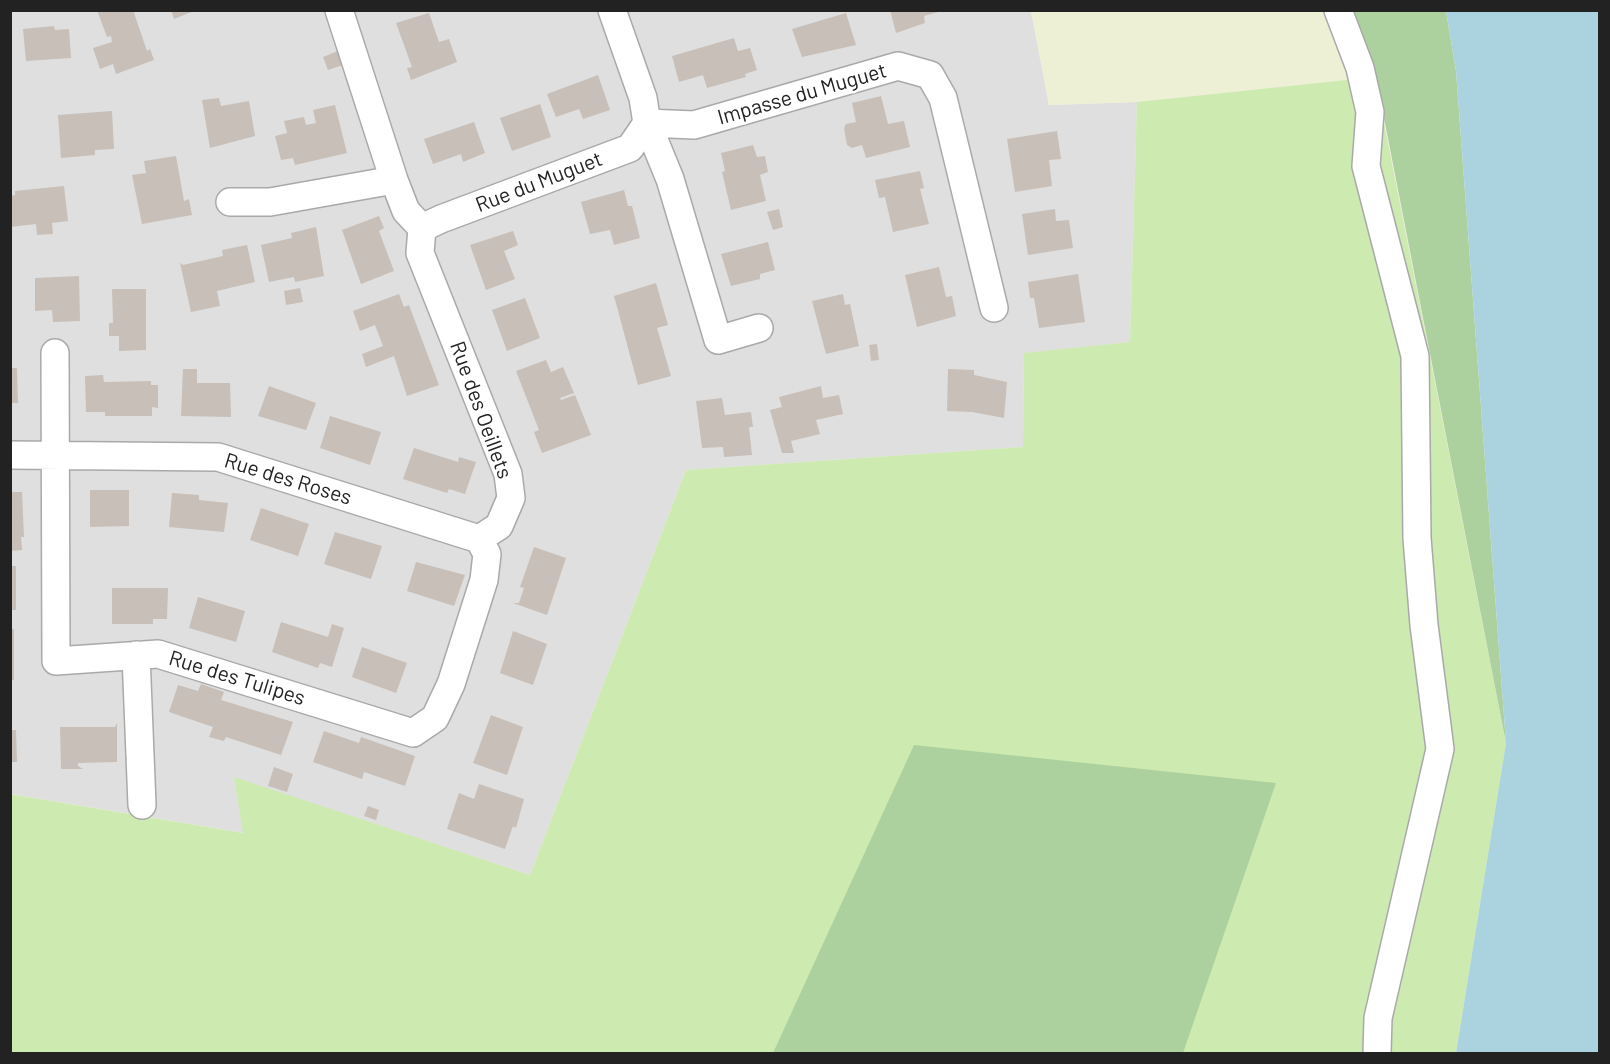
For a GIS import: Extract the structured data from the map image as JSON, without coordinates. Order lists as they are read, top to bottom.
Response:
{
  "streets": {
    "street": [
      "Impasse du Muguet",
      "Rue du Muguet",
      "Rue des Oeillets",
      "Rue des Roses",
      "Rue des Tulipes"
    ]
  },
  "crossings": [
    ["Impasse du Muguet", "Rue du Muguet"],
    ["Rue du Muguet", "Rue des Oeillets"],
    ["Rue des Oeillets", "Rue des Roses"],
    ["Rue des Oeillets", "Rue des Tulipes"],
    ["Rue des Roses", "Rue des Tulipes"]
  ]
}
